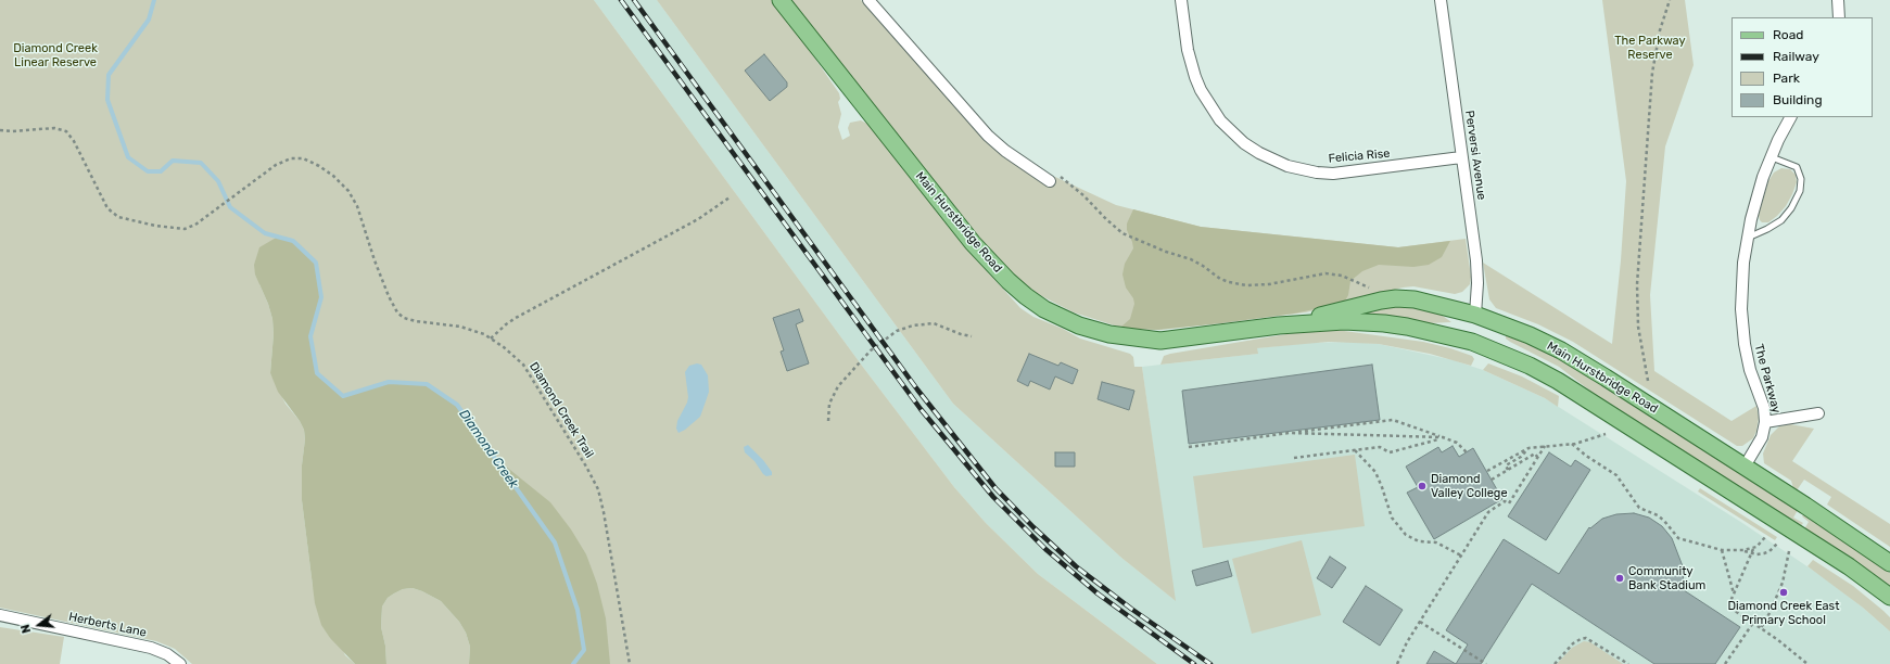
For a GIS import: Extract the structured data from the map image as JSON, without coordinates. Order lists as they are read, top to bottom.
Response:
{
  "streets": {
    "main road": ["Main Hurstbridge Road"],
    "street": [
      "Perversi Avenue",
      "Felicia Rise",
      "The Parkway",
      "Herberts Lane"
    ],
    "path": ["Diamond Creek Trail"]
  },
  "crossings": [
    ["Perversi Avenue", "Felicia Rise"],
    ["Perversi Avenue", "Main Hurstbridge Road"],
    ["Main Hurstbridge Road", "The Parkway"]
  ],
  "water": ["Diamond Creek"],
  "parks": ["The Parkway Reserve", "Diamond Creek Linear Reserve"],
  "places": ["Diamond Valley College", "Community Bank Stadium", "Diamond Creek East Primary School"],
  "legend": [
    "Road",
    "Railway",
    "Park",
    "Building"
  ],
  "north": "left"
}
